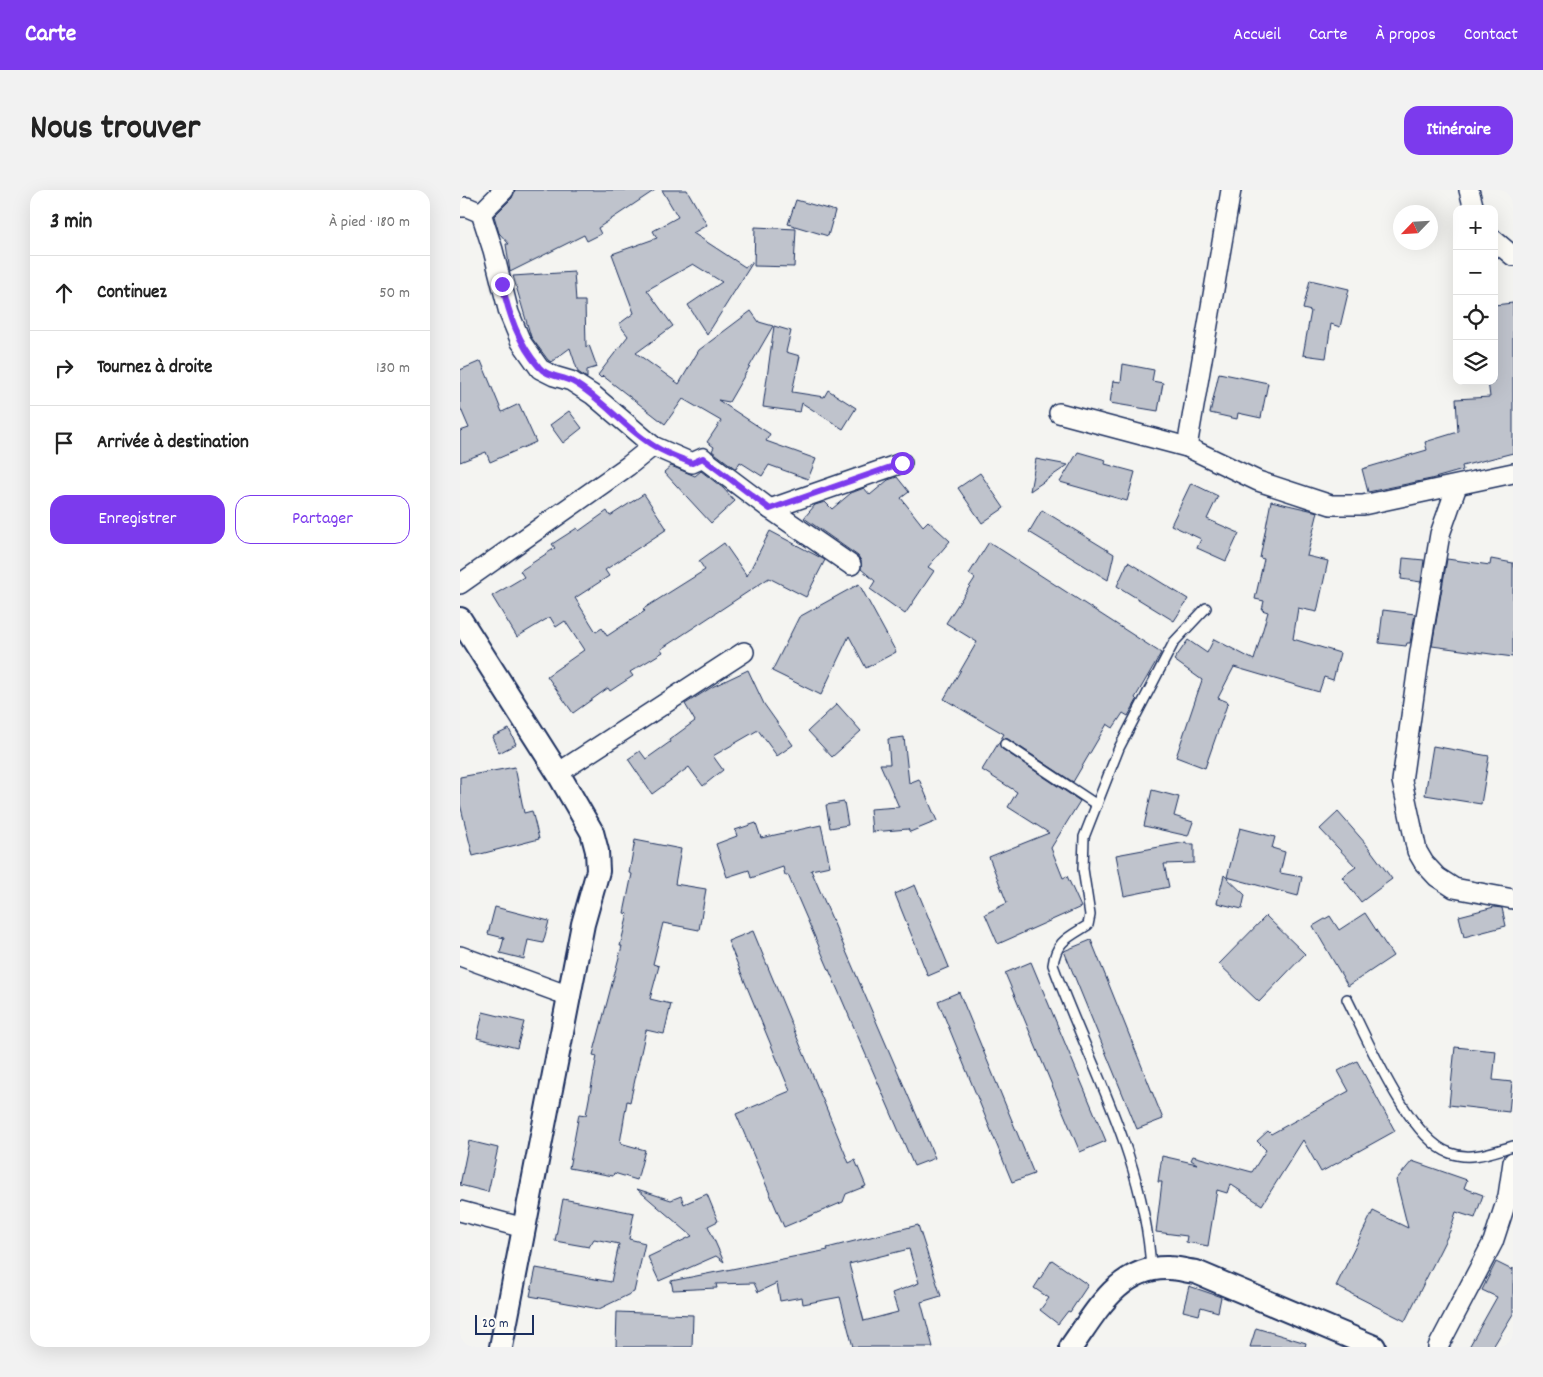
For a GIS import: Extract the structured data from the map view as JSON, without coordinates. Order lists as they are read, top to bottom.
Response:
{
  "scale_bar": "20 m",
  "north": "bottom left",
  "page": {
    "header": "Carte",
    "nav": [
      "Accueil",
      "Carte",
      "À propos",
      "Contact"
    ],
    "title": "Nous trouver",
    "buttons": [
      "Itinéraire",
      ["Enregistrer", "Partager"]
    ],
    "heading": ["3 min", "À pied · 180 m"],
    "map_buttons": ["+", "−"],
    "list": [
      ["Continuez", "50 m"],
      ["Tournez à droite", "130 m"],
      "Arrivée à destination"
    ],
    "scale": "20 m"
  }
}
